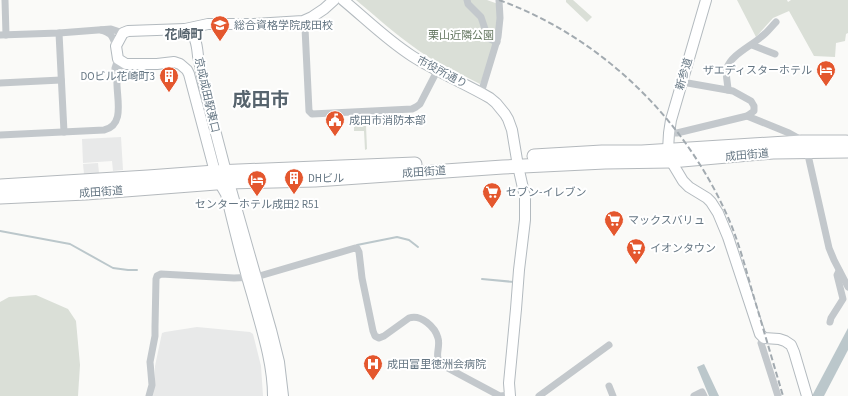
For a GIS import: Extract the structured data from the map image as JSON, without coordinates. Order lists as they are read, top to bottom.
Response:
{
  "streets": {
    "highway": ["成田街道"],
    "street": ["市役所通り", "新参道", "京成成田駅東口"]
  },
  "crossings": [
    ["市役所通り", "成田街道"],
    ["新参道", "成田街道"],
    ["京成成田駅東口", "成田街道"]
  ],
  "districts": ["花崎町", "成田市"],
  "parks": ["栗山近隣公園"],
  "places": {
    "school or university": ["総合資格学院成田校"],
    "hotel": ["ザエディスターホテル", "センターホテル成田2 R51"],
    "building": ["DOビル花崎町3", "DHビル"],
    "public building": ["成田市消防本部"],
    "supermarket": ["セブン-イレブン", "マックスバリュ", "イオンタウン"],
    "hospital": ["成田富里徳洲会病院"]
  }
}
